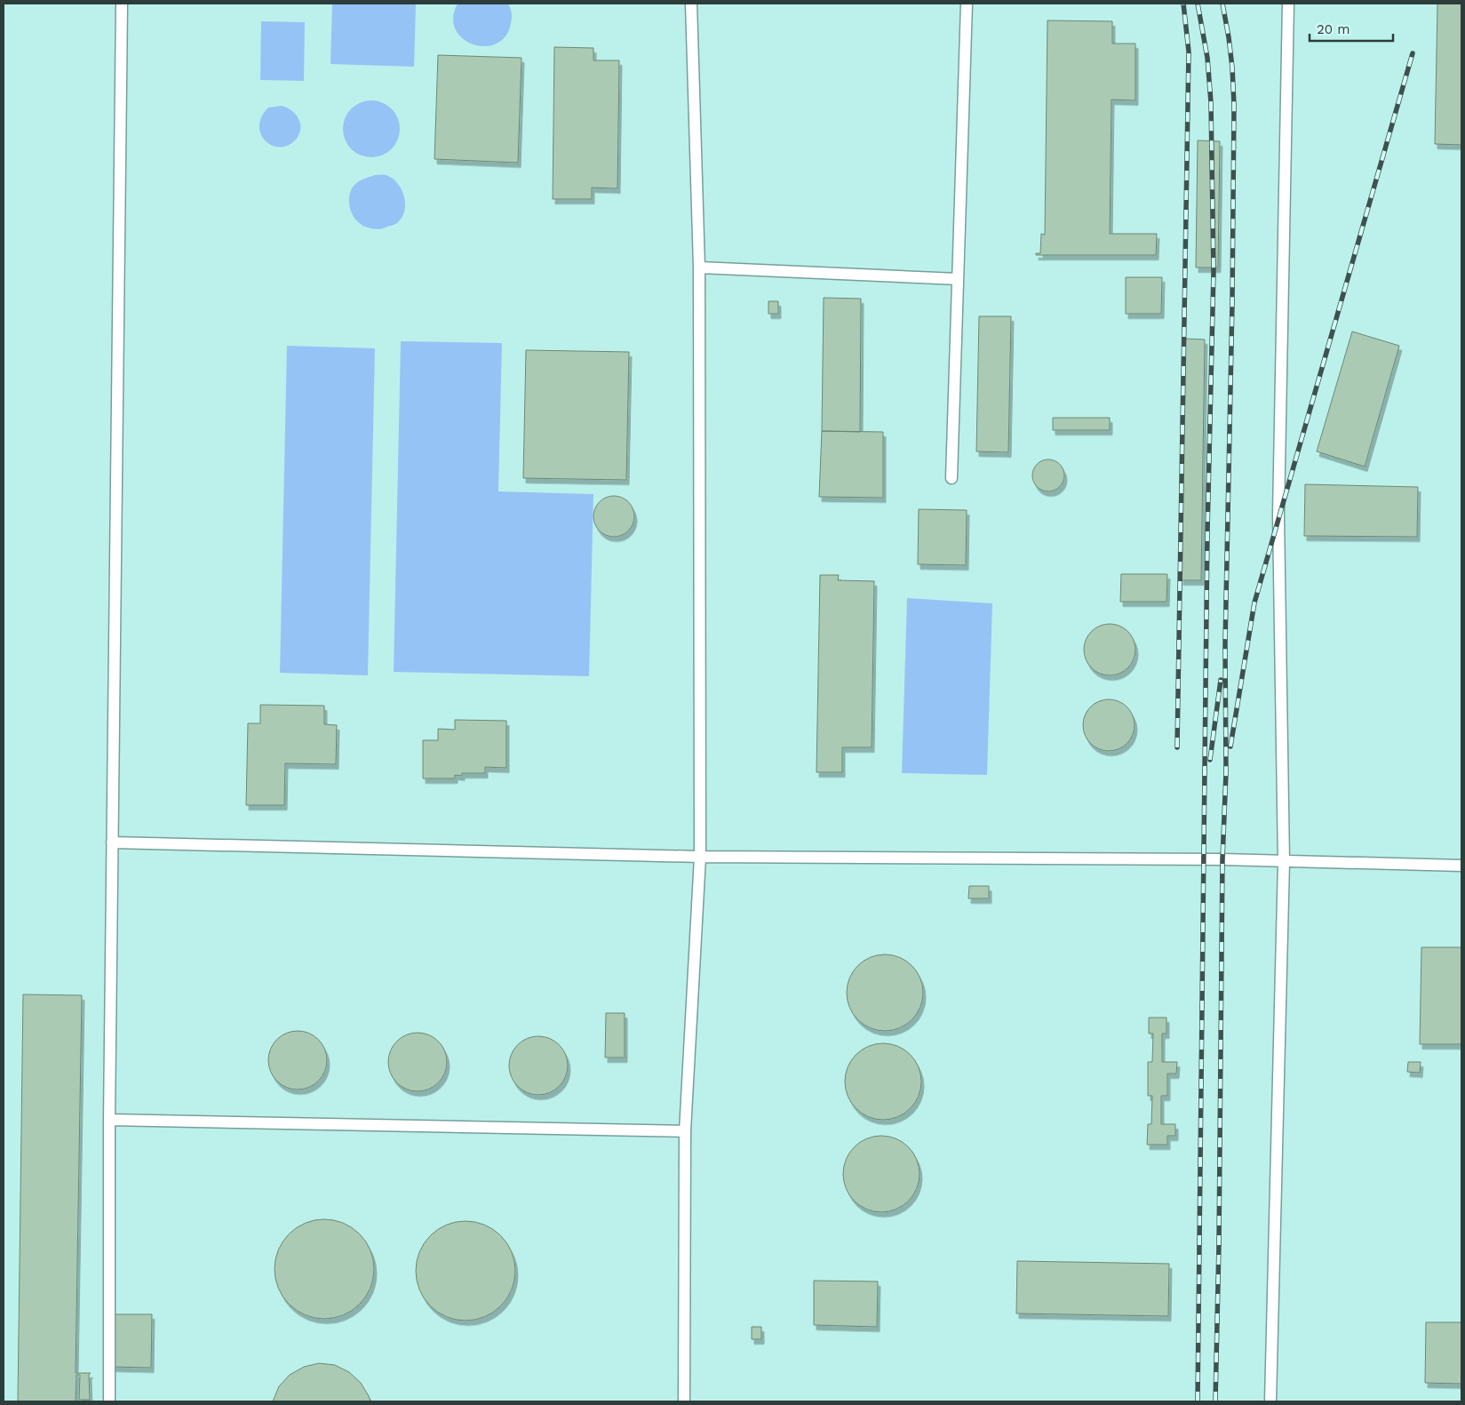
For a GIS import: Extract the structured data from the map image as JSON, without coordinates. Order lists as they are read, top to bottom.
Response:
{
  "scale_bar": "20 m"
}
